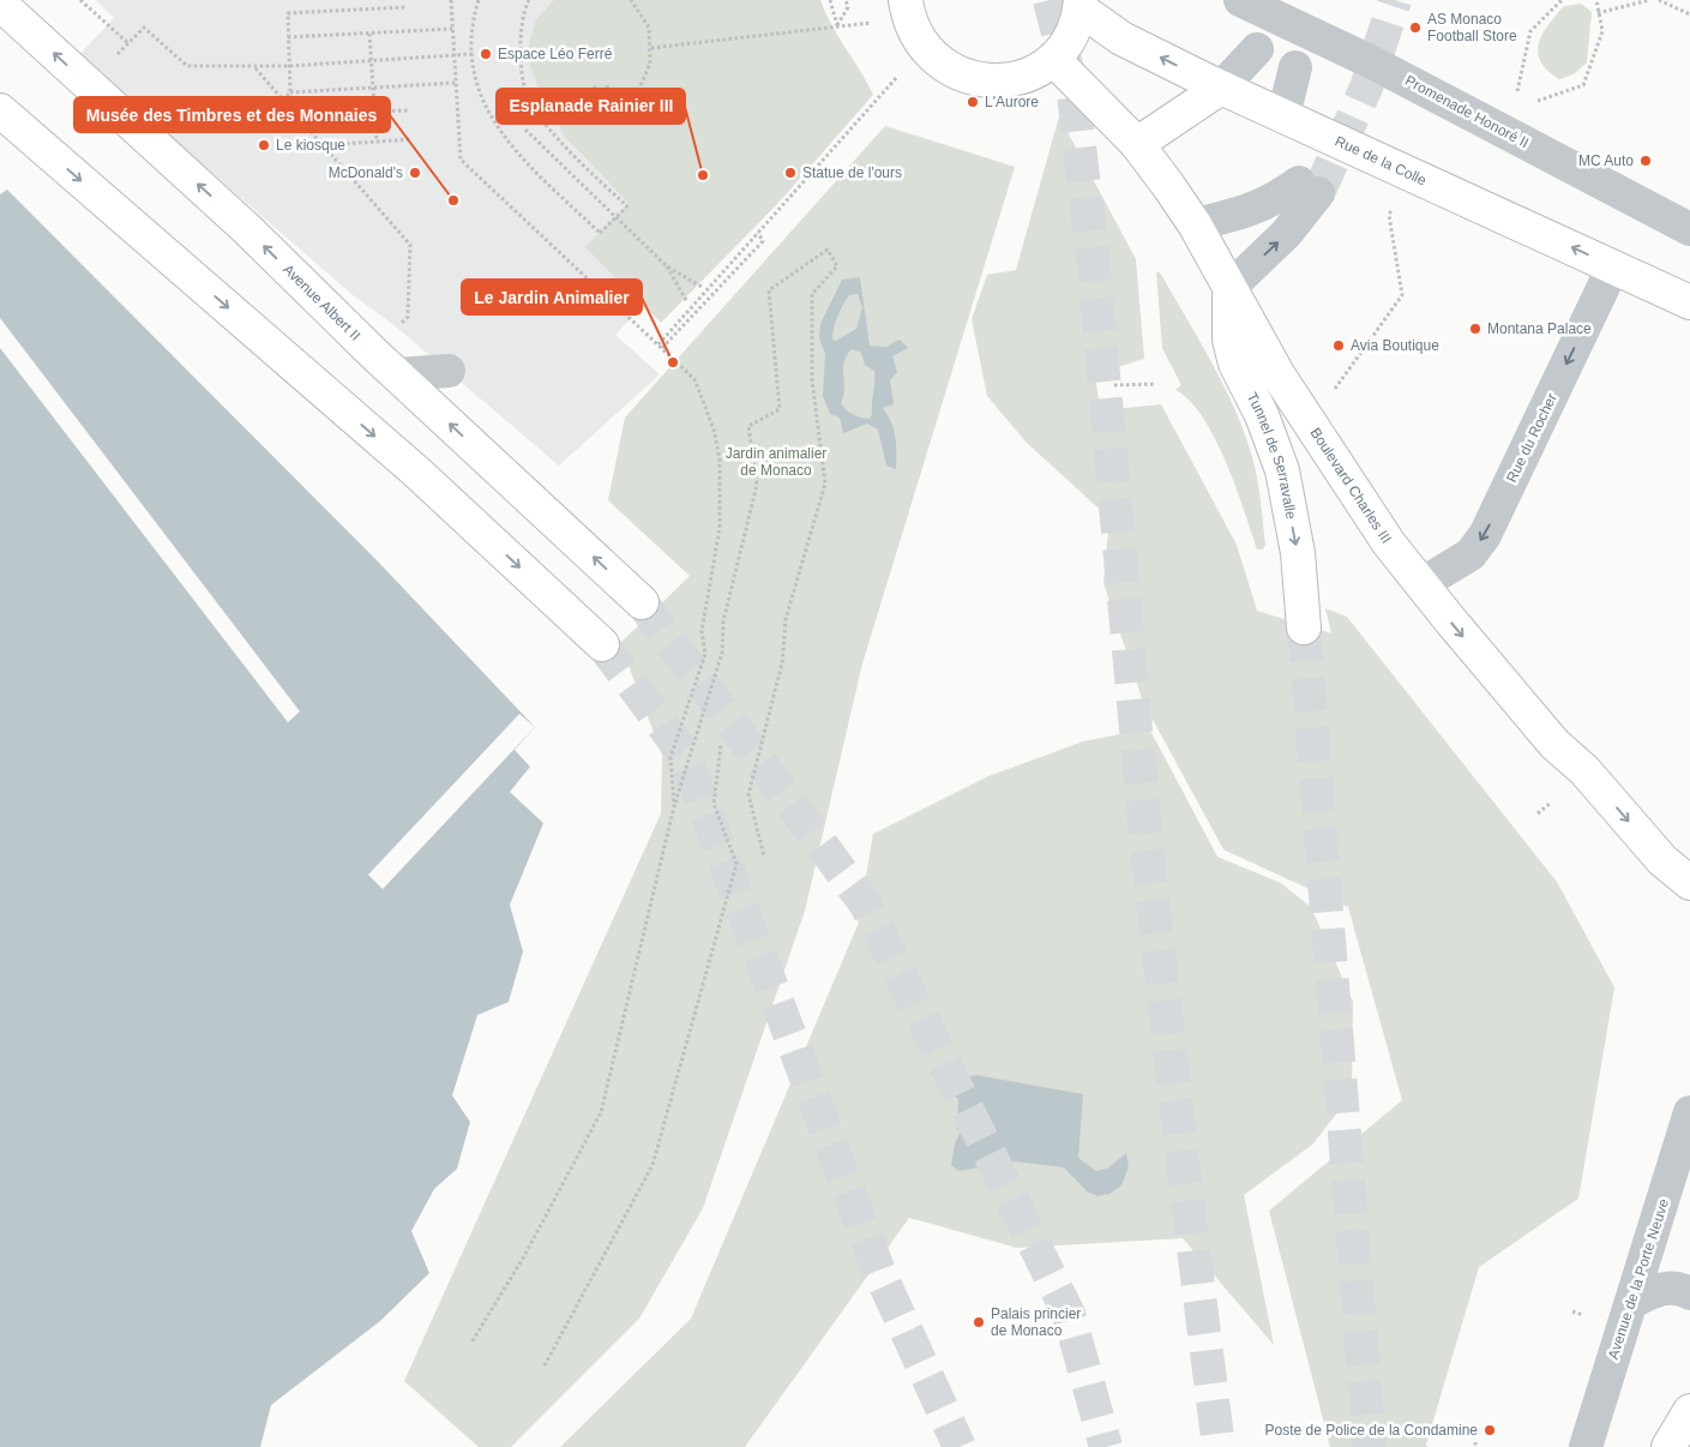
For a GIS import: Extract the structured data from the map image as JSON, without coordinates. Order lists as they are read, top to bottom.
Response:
{
  "streets": {
    "main road": [
      "Rue de la Colle",
      "Avenue Albert II",
      "Tunnel de Serravalle",
      "Boulevard Charles III"
    ],
    "street": ["Promenade Honoré II", "Rue du Rocher", "Avenue de la Porte Neuve"]
  },
  "crossings": [
    ["Rue de la Colle", "Rue du Rocher"],
    ["Rue du Rocher", "Boulevard Charles III"],
    ["Tunnel de Serravalle", "Boulevard Charles III"]
  ],
  "one_way": [
    "Rue de la Colle",
    "Rue du Rocher",
    "Tunnel de Serravalle",
    "Boulevard Charles III"
  ],
  "parks": ["Jardin animalier de Monaco"],
  "places": [
    "AS Monaco Football Store",
    "Espace Léo Ferré",
    "L'Aurore",
    "Le kiosque",
    "MC Auto",
    "McDonald's",
    "Statue de l'ours",
    "Esplanade Rainier III",
    "Musée des Timbres et des Monnaies",
    "Montana Palace",
    "Avia Boutique",
    "Le Jardin Animalier",
    "Palais princier de Monaco",
    "Poste de Police de la Condamine"
  ]
}
